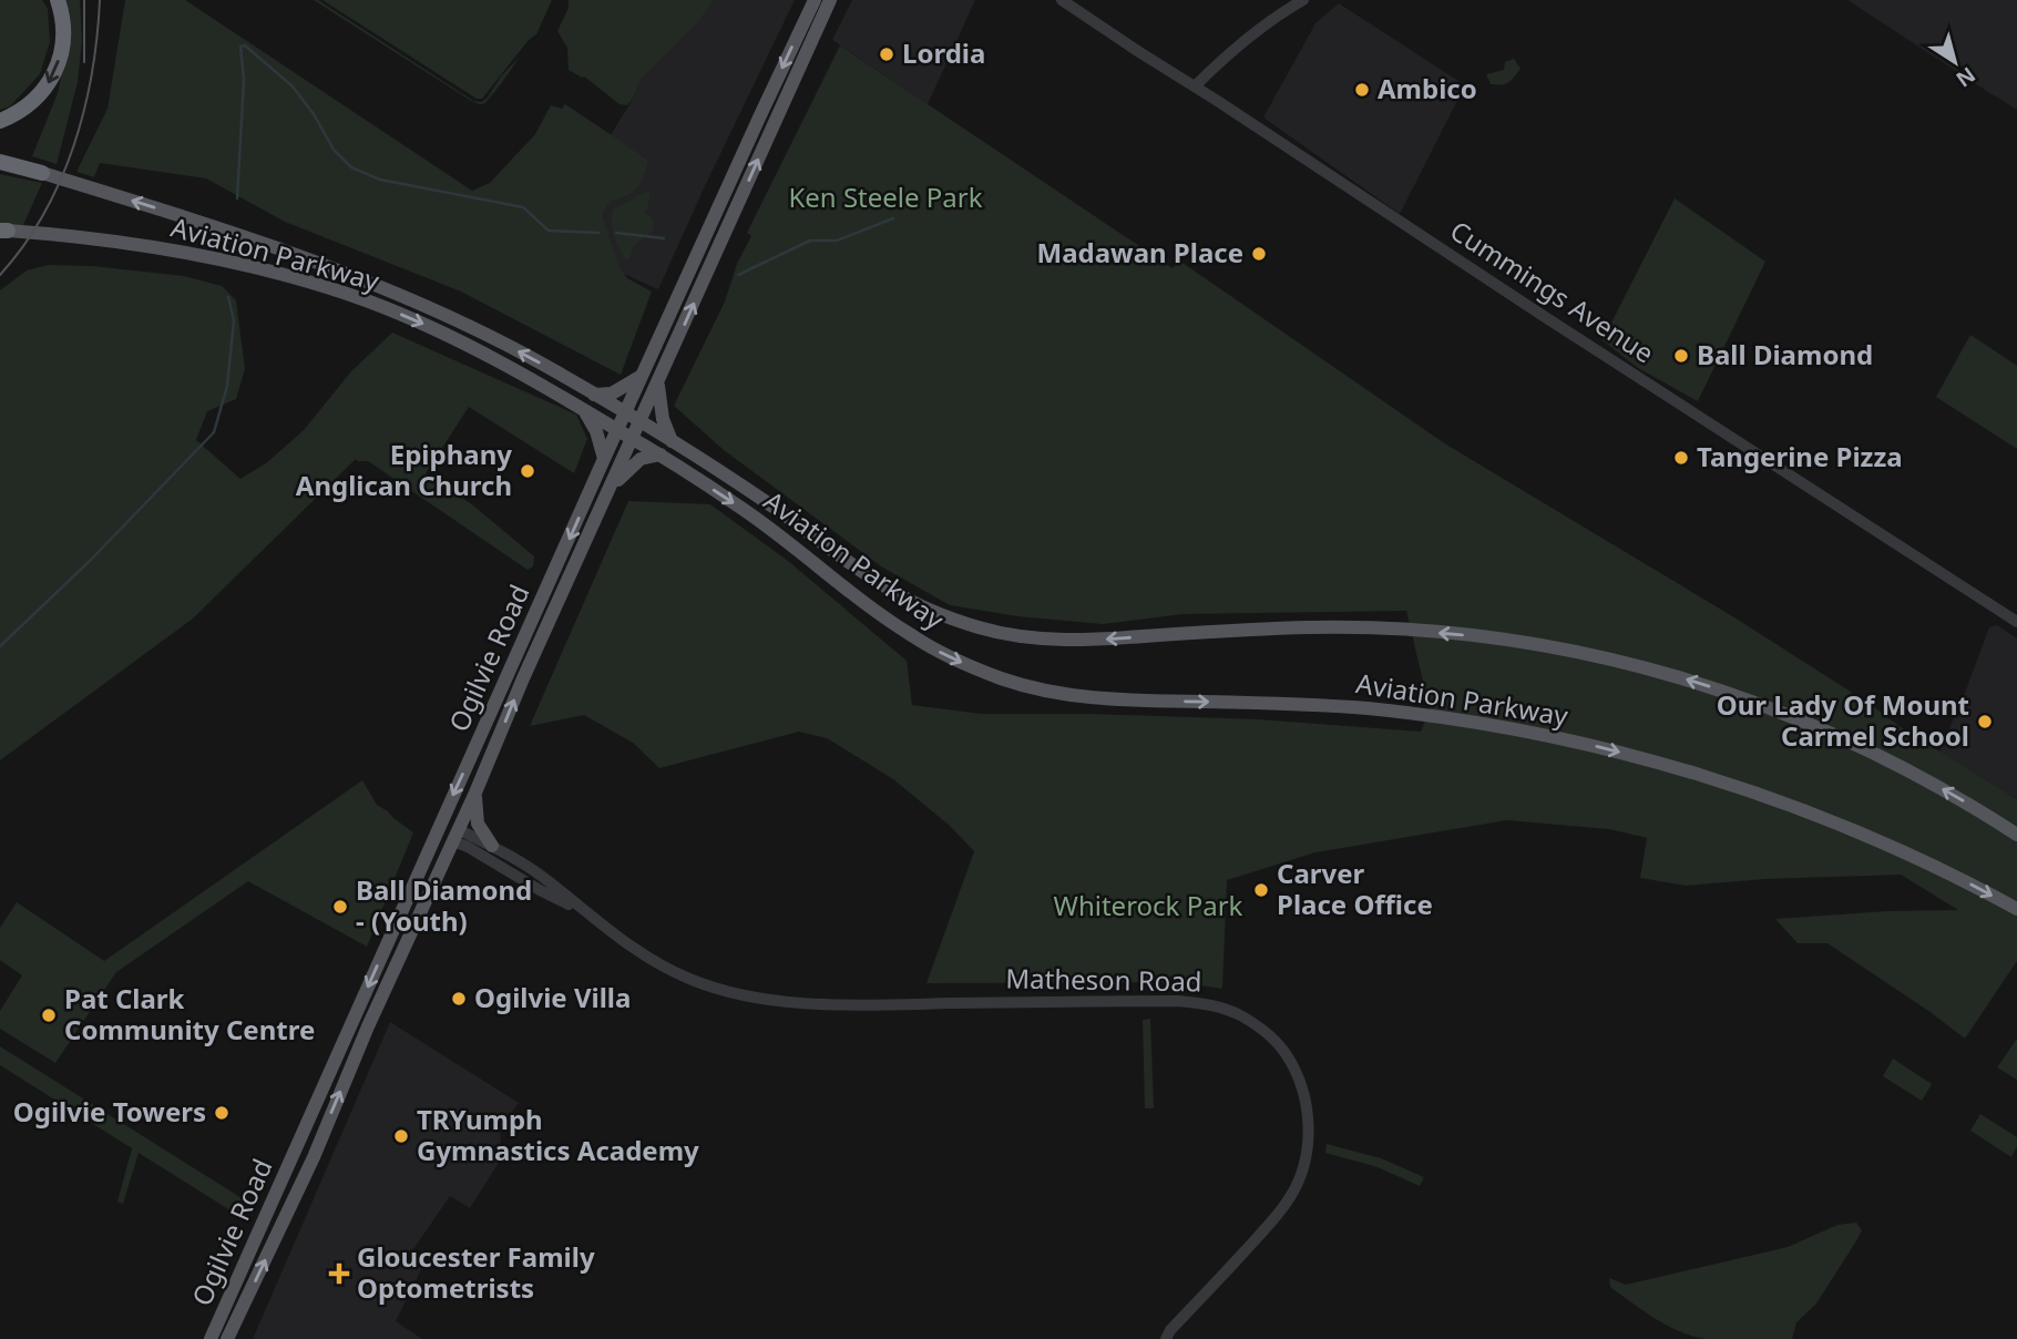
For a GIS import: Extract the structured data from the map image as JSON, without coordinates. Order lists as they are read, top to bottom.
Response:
{
  "streets": {
    "main road": ["Aviation Parkway", "Ogilvie Road"],
    "street": ["Cummings Avenue", "Matheson Road"]
  },
  "crossings": [
    ["Aviation Parkway", "Ogilvie Road"],
    ["Ogilvie Road", "Matheson Road"]
  ],
  "parks": ["Ken Steele Park", "Whiterock Park"],
  "places": {
    "other": [
      "Lordia",
      "Ambico",
      "Madawan Place",
      "Ball Diamond",
      "Tangerine Pizza",
      "Epiphany Anglican Church",
      "Our Lady Of Mount Carmel School",
      "Carver Place Office",
      "Ball Diamond - (Youth)",
      "Ogilvie Villa",
      "Pat Clark Community Centre",
      "Ogilvie Towers",
      "TRYumph Gymnastics Academy"
    ],
    "health": ["Gloucester Family Optometrists"]
  },
  "north": "bottom right"
}
